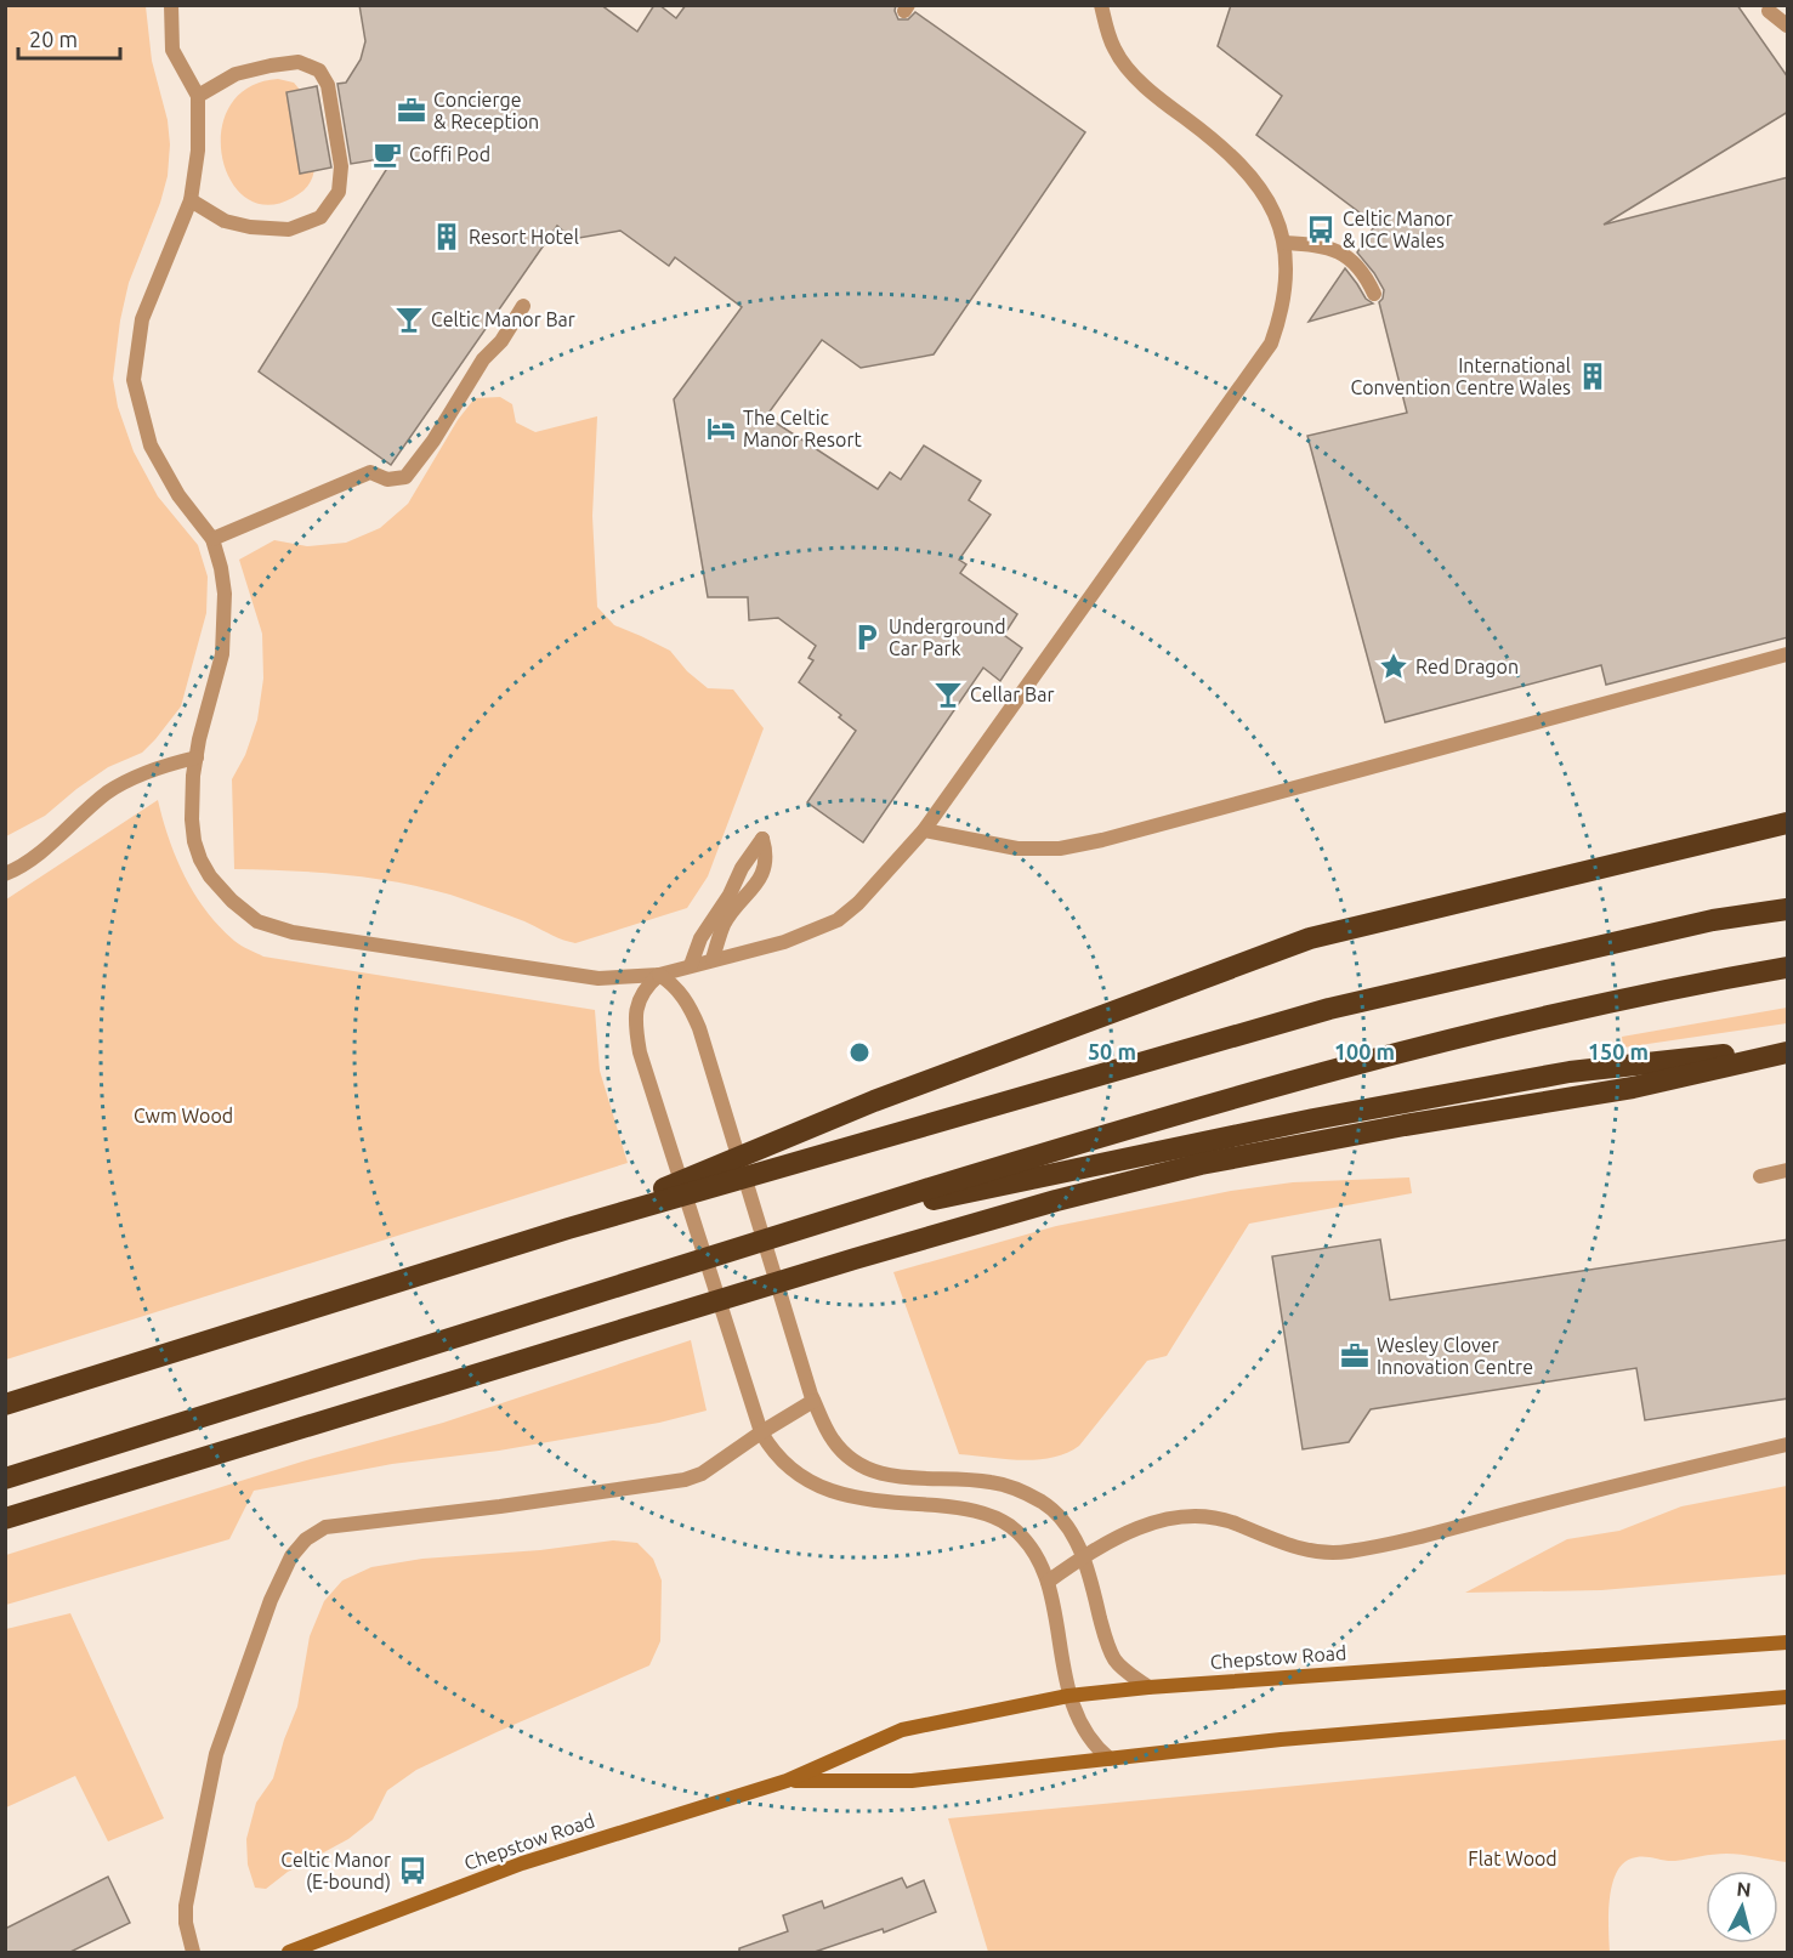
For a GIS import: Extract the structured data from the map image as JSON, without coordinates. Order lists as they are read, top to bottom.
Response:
{
  "streets": {
    "main road": ["Chepstow Road"]
  },
  "parks": ["Cwm Wood", "Flat Wood"],
  "places": {
    "office": ["Concierge & Reception", "Wesley Clover Innovation Centre"],
    "cafe": ["Coffi Pod"],
    "bus stop": ["Celtic Manor & ICC Wales", "Celtic Manor (E-bound)"],
    "building": ["Resort Hotel", "International Convention Centre Wales"],
    "bar": ["Celtic Manor Bar", "Cellar Bar"],
    "hotel": ["The Celtic Manor Resort"],
    "parking": ["Underground Car Park"],
    "place": ["Red Dragon"]
  },
  "scale_bar": "20 m",
  "north": "top",
  "rings": ["50 m", "100 m", "150 m"]
}
